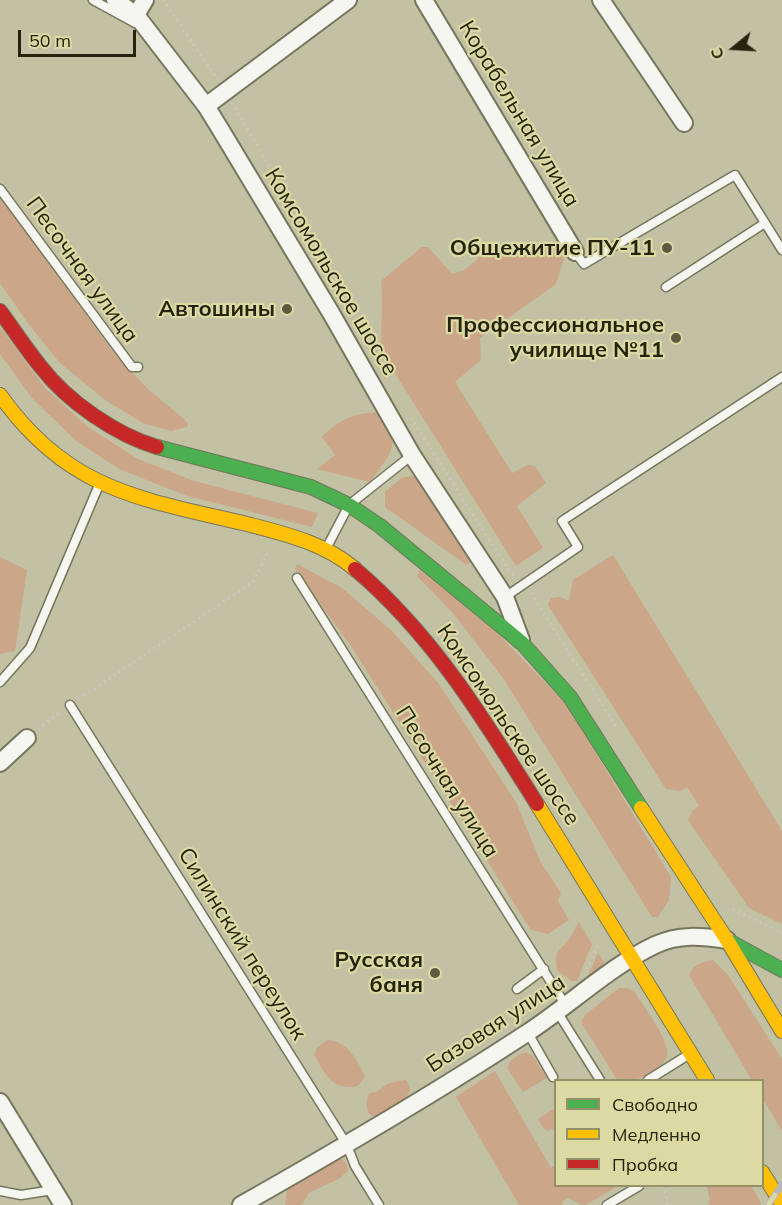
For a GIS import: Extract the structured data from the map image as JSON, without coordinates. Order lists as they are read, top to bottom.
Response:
{
  "streets": {
    "main road": ["Комсомольское шоссе", "Базовая улица"],
    "street": ["Корабельная улица"],
    "lane": ["Песочная улица", "Силинский переулок"]
  },
  "crossings": [
    ["Песочная улица", "Базовая улица"],
    ["Комсомольское шоссе", "Базовая улица"],
    ["Силинский переулок", "Базовая улица"]
  ],
  "places": [
    "Общежитие ПУ-11",
    "Автошины",
    "Профессиональное училище №11",
    "Русская баня"
  ],
  "legend": ["Свободно", "Медленно", "Пробка"],
  "scale_bar": "50 m",
  "north": "left"
}
